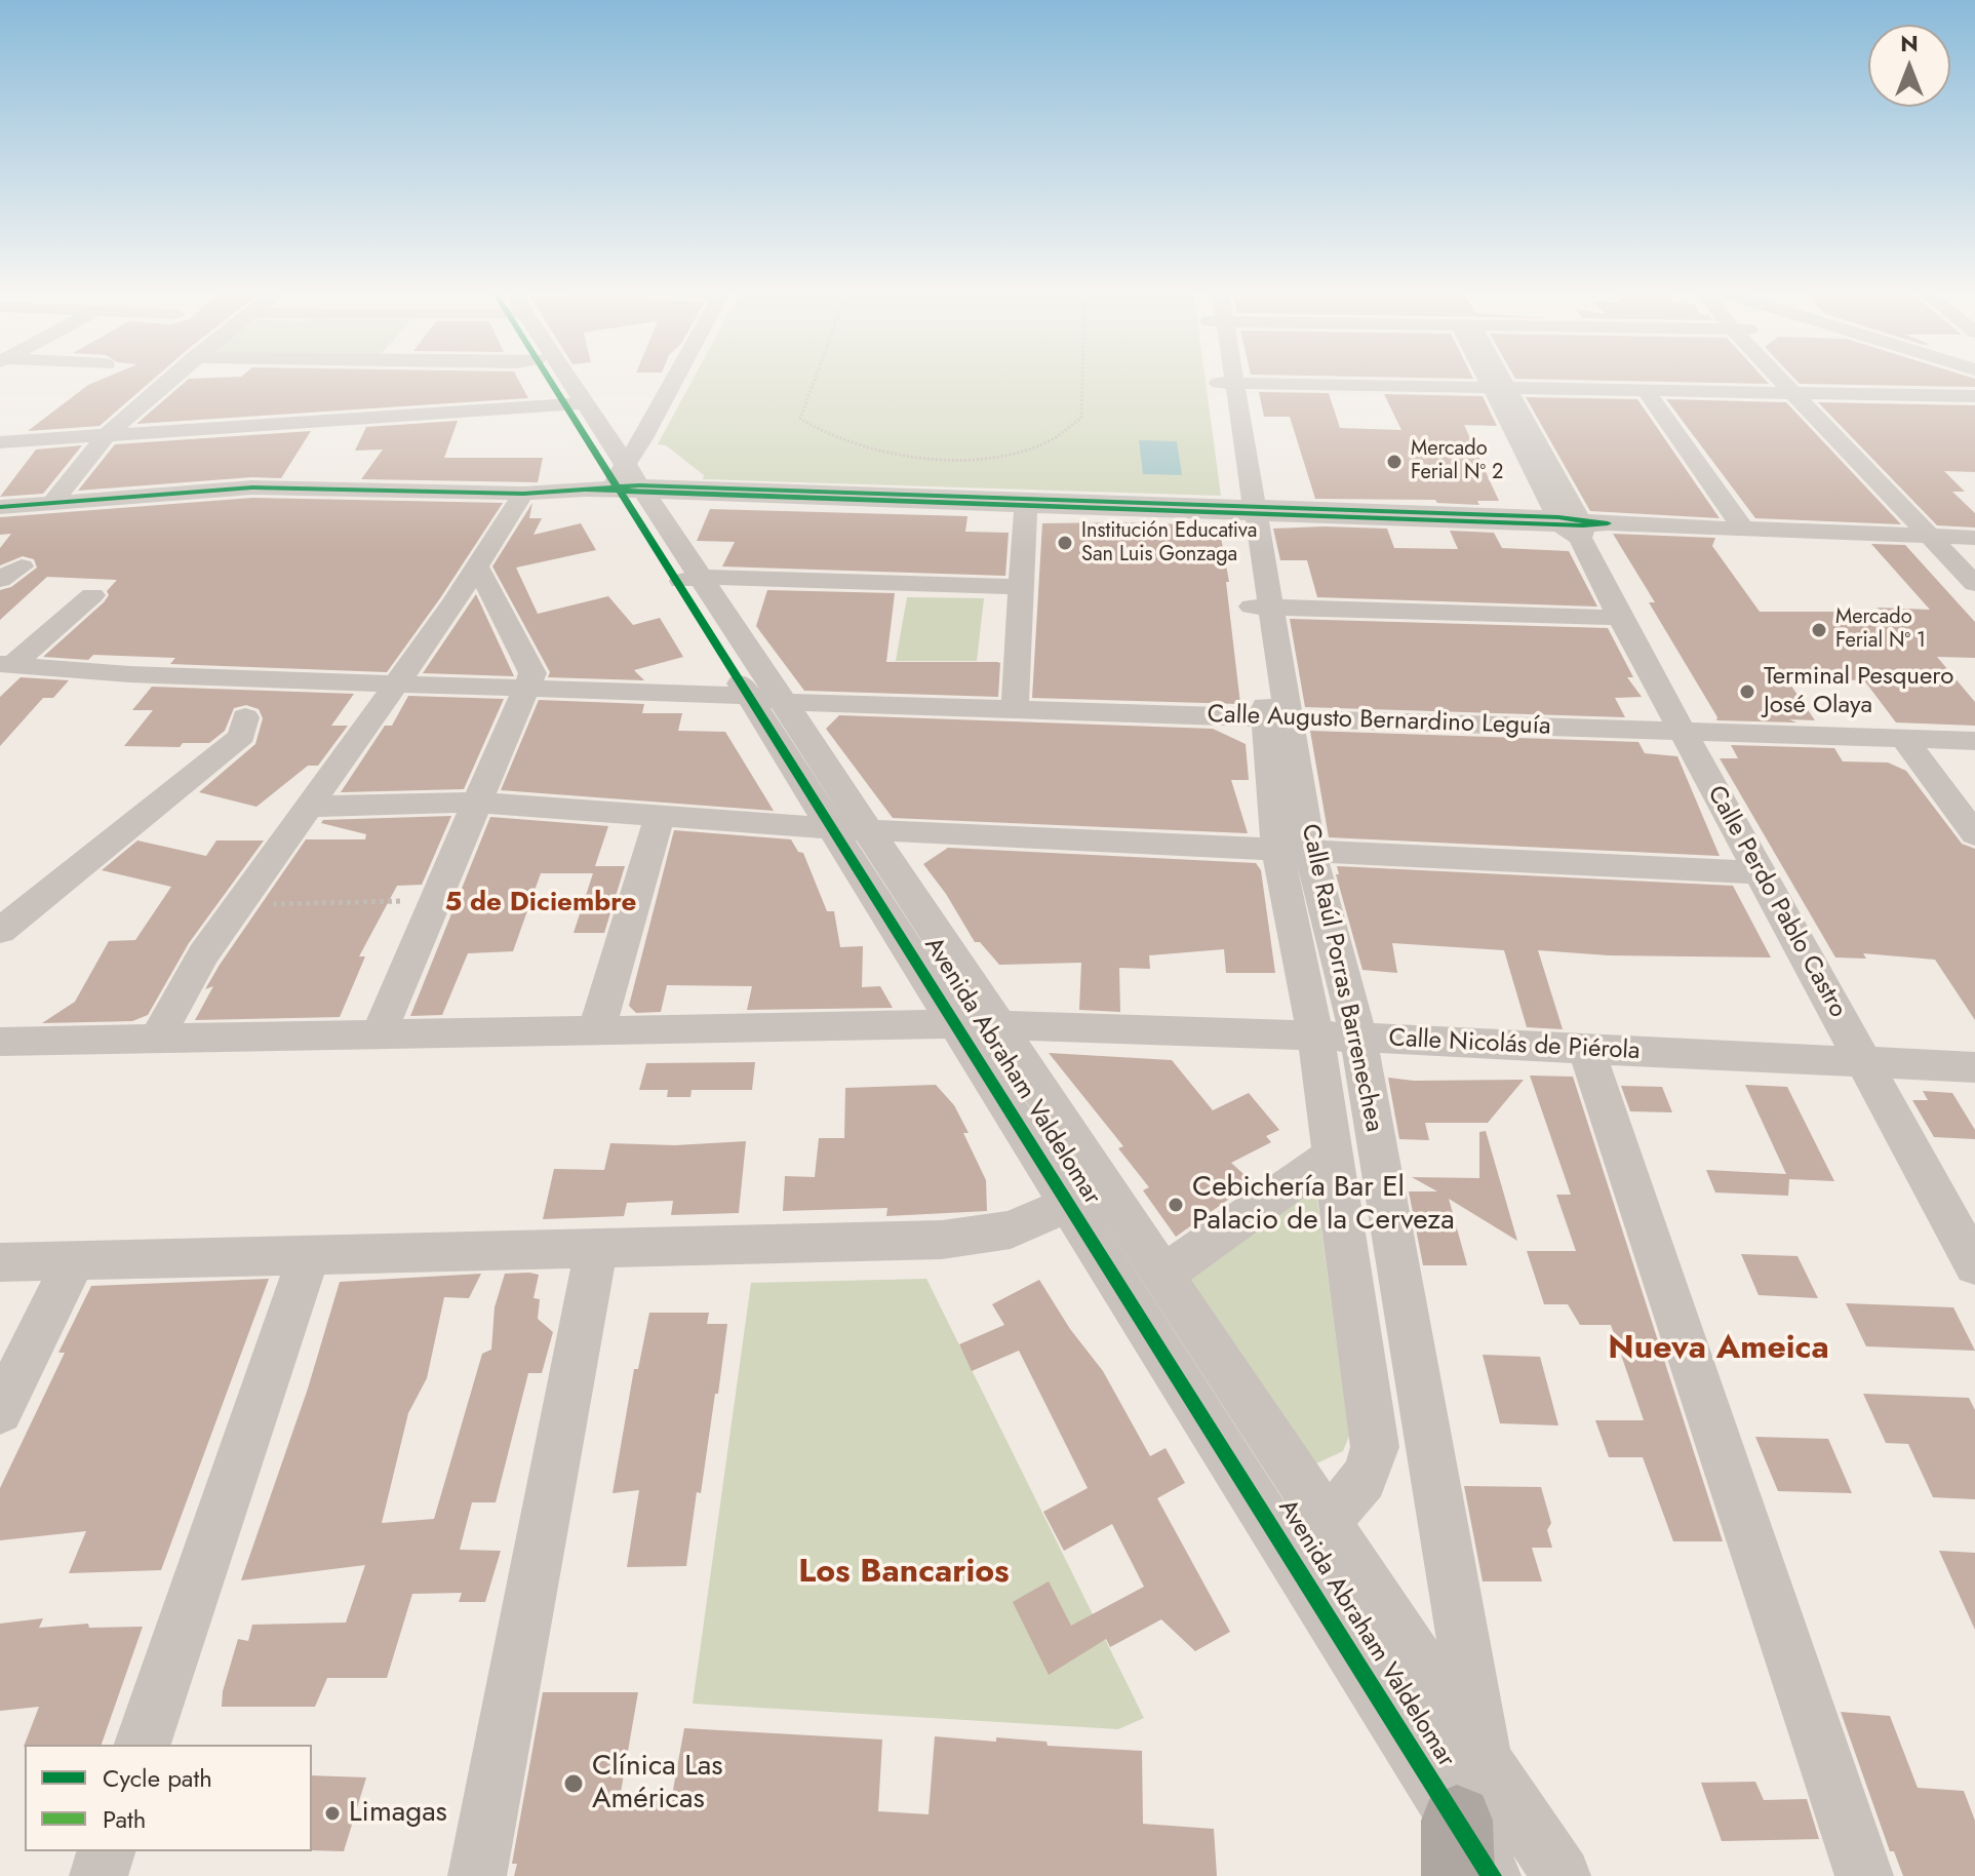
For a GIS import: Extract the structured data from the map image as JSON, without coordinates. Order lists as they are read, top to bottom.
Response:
{
  "streets": {
    "street": [
      "Calle Augusto Bernardino Leguía",
      "Calle Perdo Pablo Castro",
      "Calle Raúl Porras Barrenechea",
      "Calle Nicolás de Piérola",
      "Avenida Abraham Valdelomar"
    ]
  },
  "crossings": [
    ["Calle Augusto Bernardino Leguía", "Calle Perdo Pablo Castro"],
    ["Calle Augusto Bernardino Leguía", "Calle Raúl Porras Barrenechea"],
    ["Calle Augusto Bernardino Leguía", "Avenida Abraham Valdelomar"],
    ["Calle Perdo Pablo Castro", "Calle Nicolás de Piérola"],
    ["Calle Raúl Porras Barrenechea", "Calle Nicolás de Piérola"],
    ["Calle Raúl Porras Barrenechea", "Avenida Abraham Valdelomar"],
    ["Calle Nicolás de Piérola", "Avenida Abraham Valdelomar"]
  ],
  "districts": ["5 de Diciembre", "Nueva Ameica", "Los Bancarios"],
  "places": [
    "Mercado Ferial Nº 2",
    "Institución Educativa San Luis Gonzaga",
    "Mercado Ferial Nº 1",
    "Terminal Pesquero José Olaya",
    "Cebichería Bar El Palacio de la Cerveza",
    "Clínica Las Américas",
    "Limagas"
  ],
  "legend": ["Cycle path", "Path"],
  "north": "top"
}
